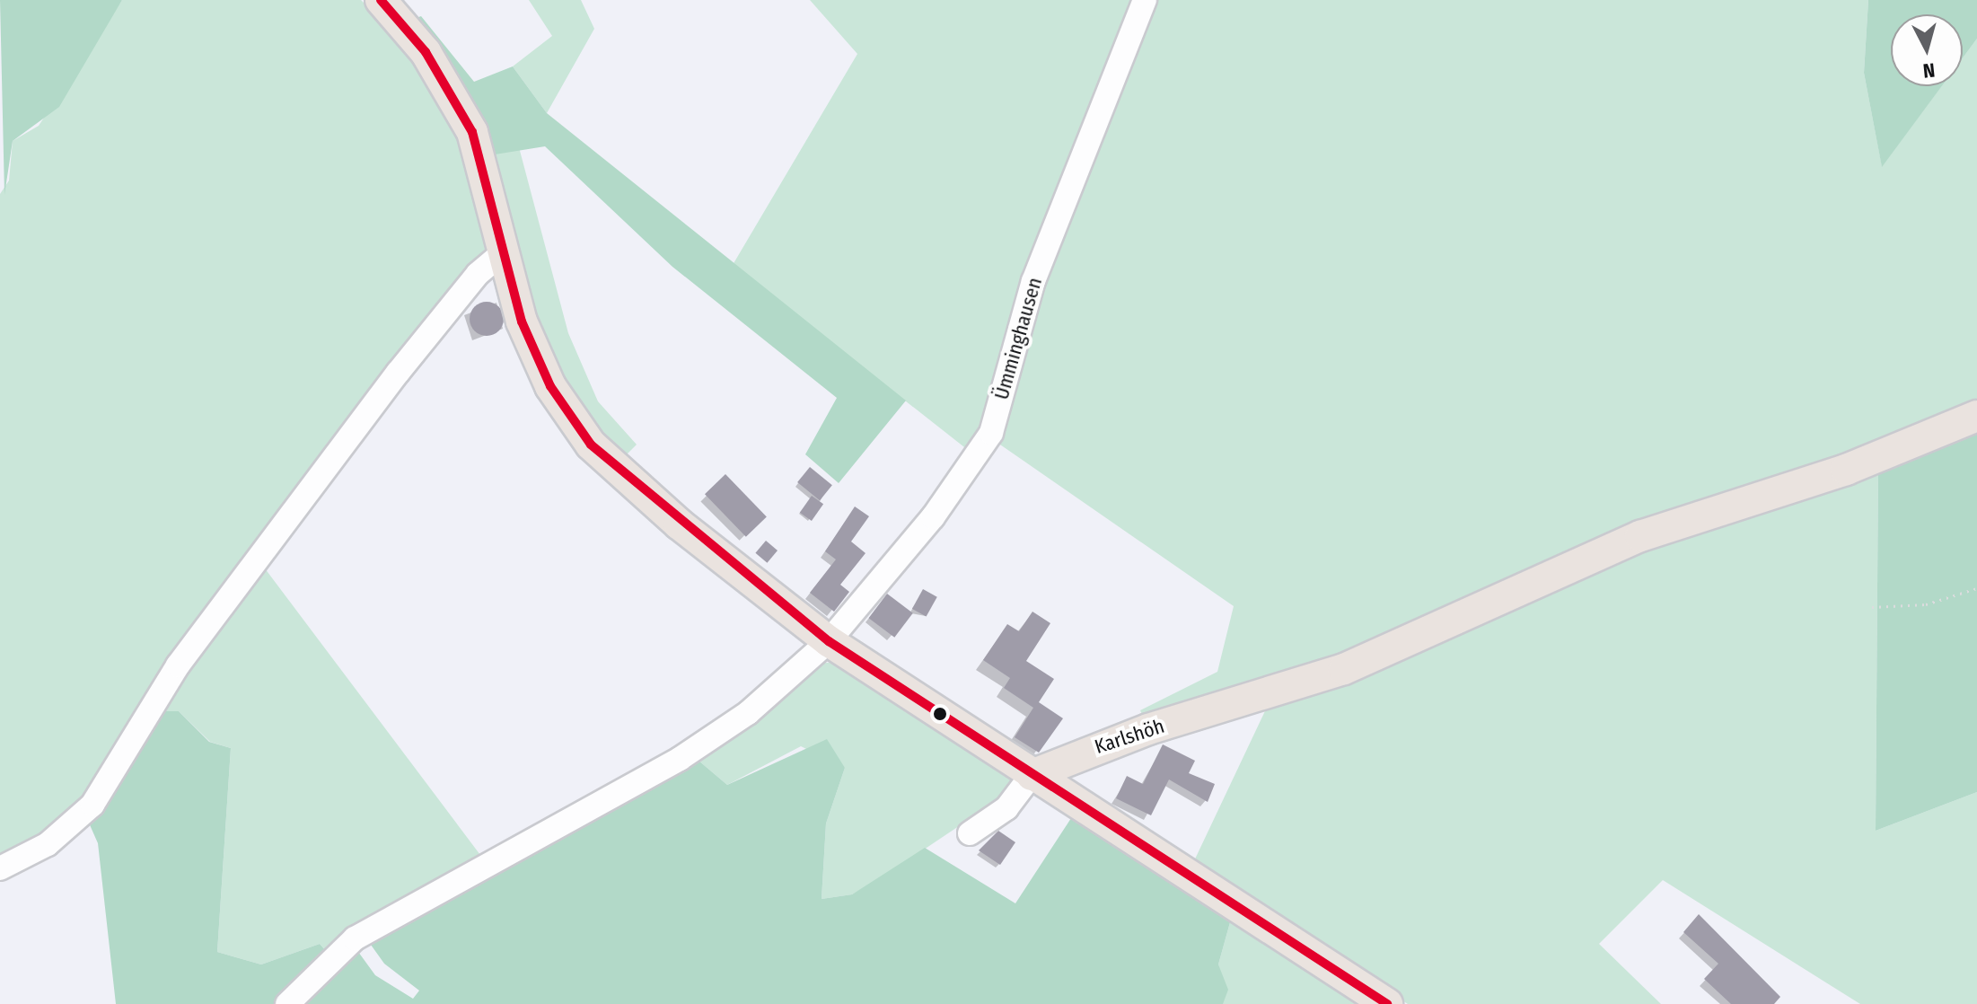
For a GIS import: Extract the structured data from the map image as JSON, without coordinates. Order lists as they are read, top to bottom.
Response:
{
  "streets": {
    "main road": ["Karlshöh"],
    "street": ["Ümminghausen"]
  },
  "north": "bottom"
}
